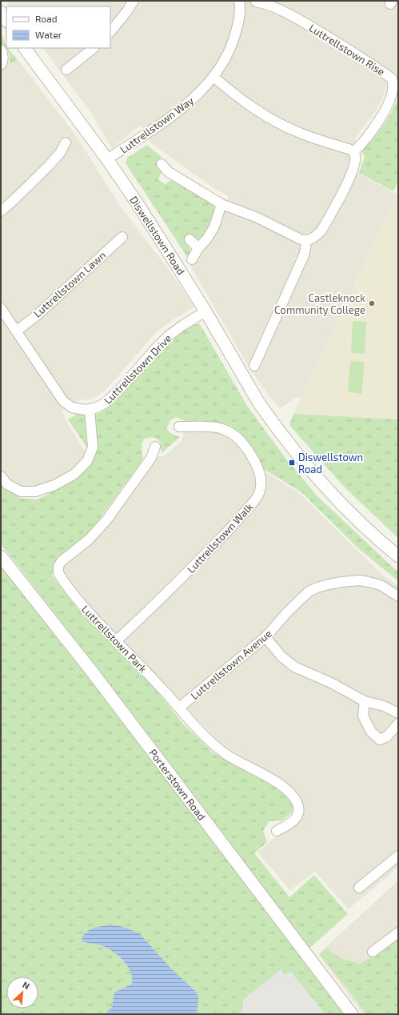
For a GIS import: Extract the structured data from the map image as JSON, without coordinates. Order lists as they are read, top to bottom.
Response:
{
  "streets": {
    "street": [
      "Luttrellstown Rise",
      "Luttrellstown Way",
      "Diswellstown Road",
      "Luttrellstown Lawn",
      "Luttrellstown Drive",
      "Luttrellstown Walk",
      "Luttrellstown Park",
      "Luttrellstown Avenue",
      "Porterstown Road"
    ]
  },
  "crossings": [
    ["Luttrellstown Way", "Diswellstown Road"],
    ["Diswellstown Road", "Luttrellstown Drive"],
    ["Luttrellstown Walk", "Luttrellstown Park"],
    ["Luttrellstown Park", "Luttrellstown Avenue"]
  ],
  "places": {
    "other": ["Castleknock Community College"],
    "transit": ["Diswellstown Road"]
  },
  "legend": ["Road", "Water"],
  "north": "top right"
}
